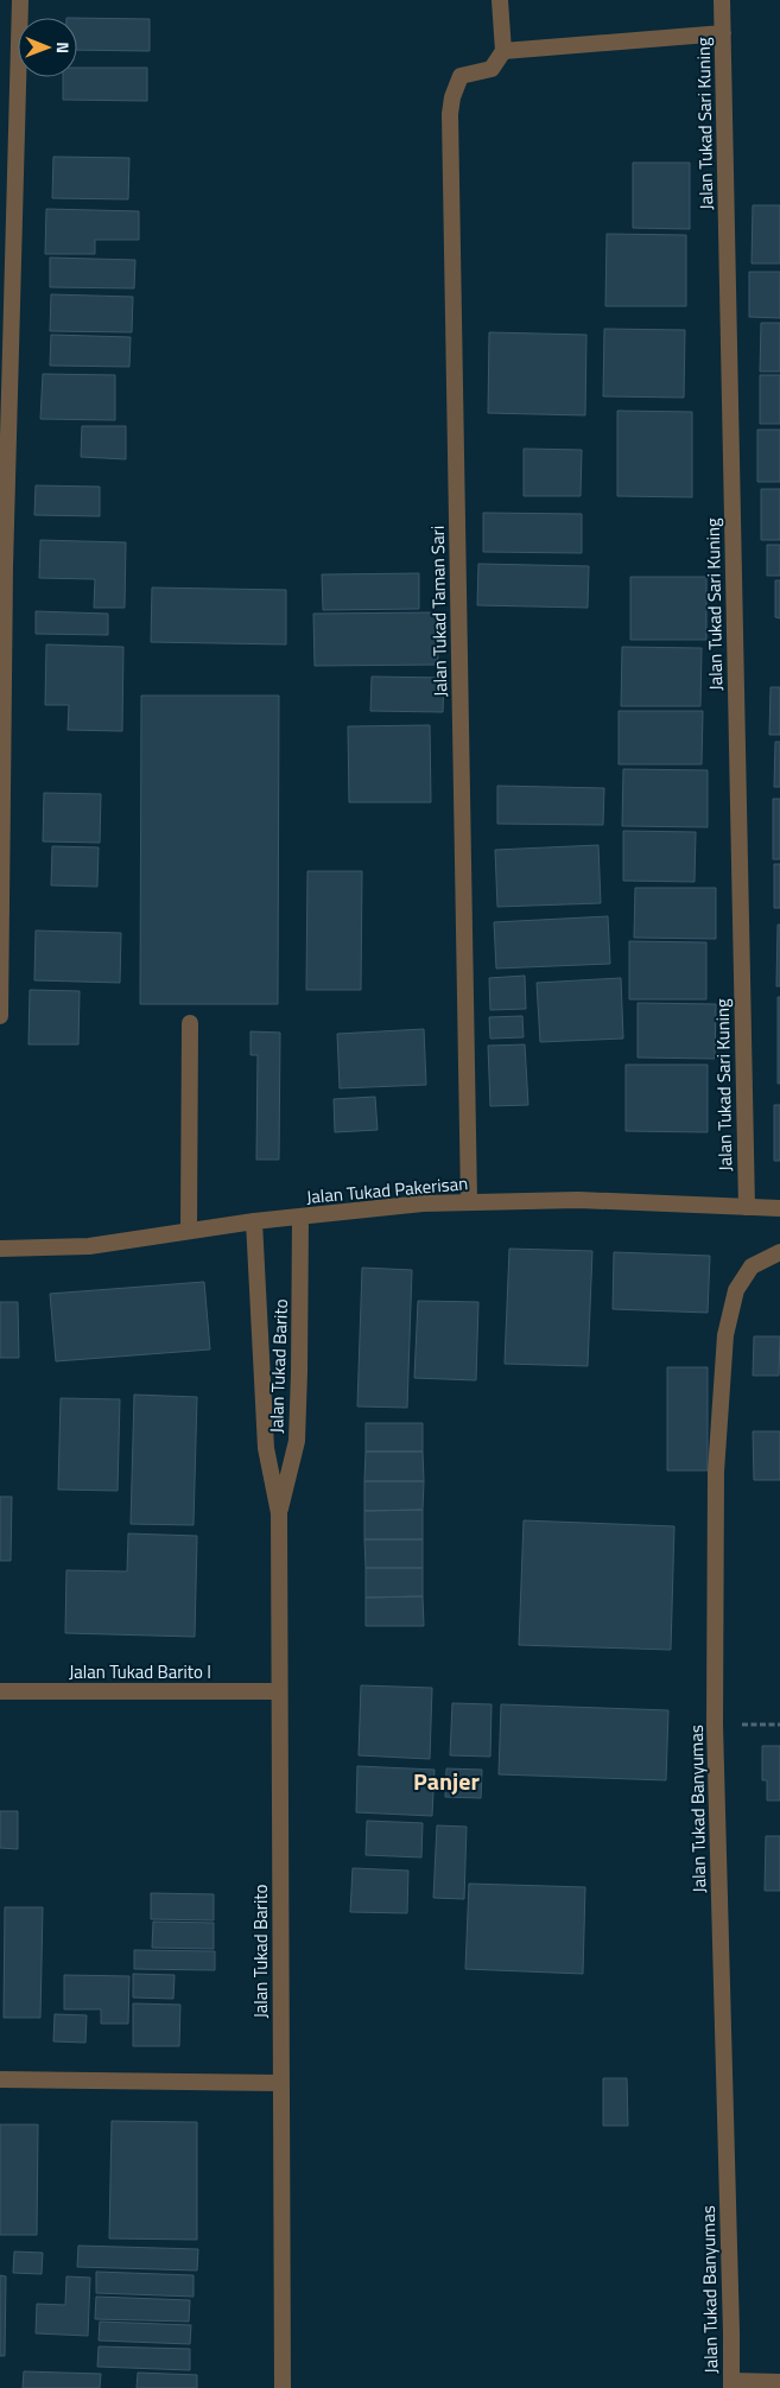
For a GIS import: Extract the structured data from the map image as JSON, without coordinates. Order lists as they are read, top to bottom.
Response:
{
  "streets": {
    "street": [
      "Jalan Tukad Sari Kuning",
      "Jalan Tukad Taman Sari",
      "Jalan Tukad Pakerisan",
      "Jalan Tukad Barito",
      "Jalan Tukad Barito I",
      "Jalan Tukad Banyumas"
    ]
  },
  "crossings": [
    ["Jalan Tukad Sari Kuning", "Jalan Tukad Pakerisan"],
    ["Jalan Tukad Taman Sari", "Jalan Tukad Pakerisan"],
    ["Jalan Tukad Pakerisan", "Jalan Tukad Barito"],
    ["Jalan Tukad Barito", "Jalan Tukad Barito I"]
  ],
  "districts": ["Panjer"],
  "north": "right"
}
